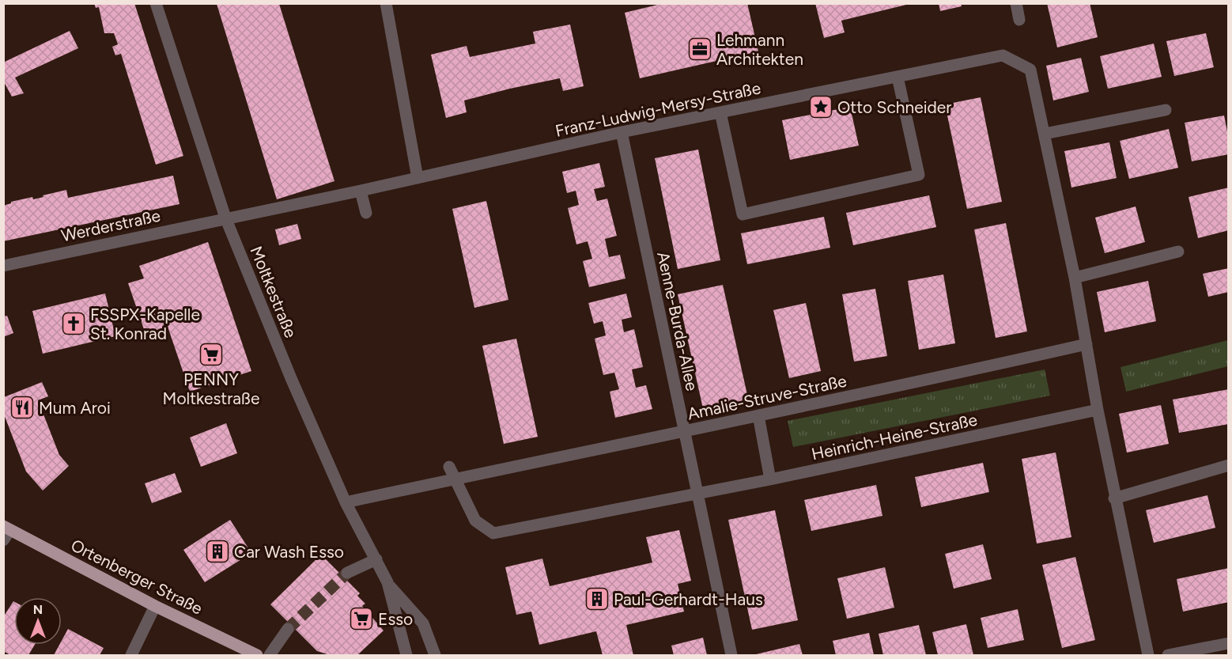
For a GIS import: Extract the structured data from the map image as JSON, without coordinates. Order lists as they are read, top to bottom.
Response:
{
  "streets": {
    "main road": ["Ortenberger Straße"],
    "street": [
      "Franz-Ludwig-Mersy-Straße",
      "Werderstraße",
      "Moltkestraße",
      "Aenne-Burda-Allee",
      "Amalie-Struve-Straße",
      "Heinrich-Heine-Straße"
    ]
  },
  "crossings": [
    ["Franz-Ludwig-Mersy-Straße", "Werderstraße"],
    ["Franz-Ludwig-Mersy-Straße", "Moltkestraße"],
    ["Franz-Ludwig-Mersy-Straße", "Aenne-Burda-Allee"],
    ["Franz-Ludwig-Mersy-Straße", "Amalie-Struve-Straße"],
    ["Franz-Ludwig-Mersy-Straße", "Heinrich-Heine-Straße"],
    ["Werderstraße", "Moltkestraße"],
    ["Moltkestraße", "Amalie-Struve-Straße"],
    ["Aenne-Burda-Allee", "Amalie-Struve-Straße"],
    ["Aenne-Burda-Allee", "Heinrich-Heine-Straße"]
  ],
  "places": {
    "office": ["Lehmann Architekten"],
    "place": ["Otto Schneider"],
    "church": ["FSSPX-Kapelle St. Konrad"],
    "supermarket": ["PENNY Moltkestraße", "Esso"],
    "restaurant": ["Mum Aroi"],
    "building": ["Car Wash Esso", "Paul-Gerhardt-Haus"]
  },
  "north": "top"
}
